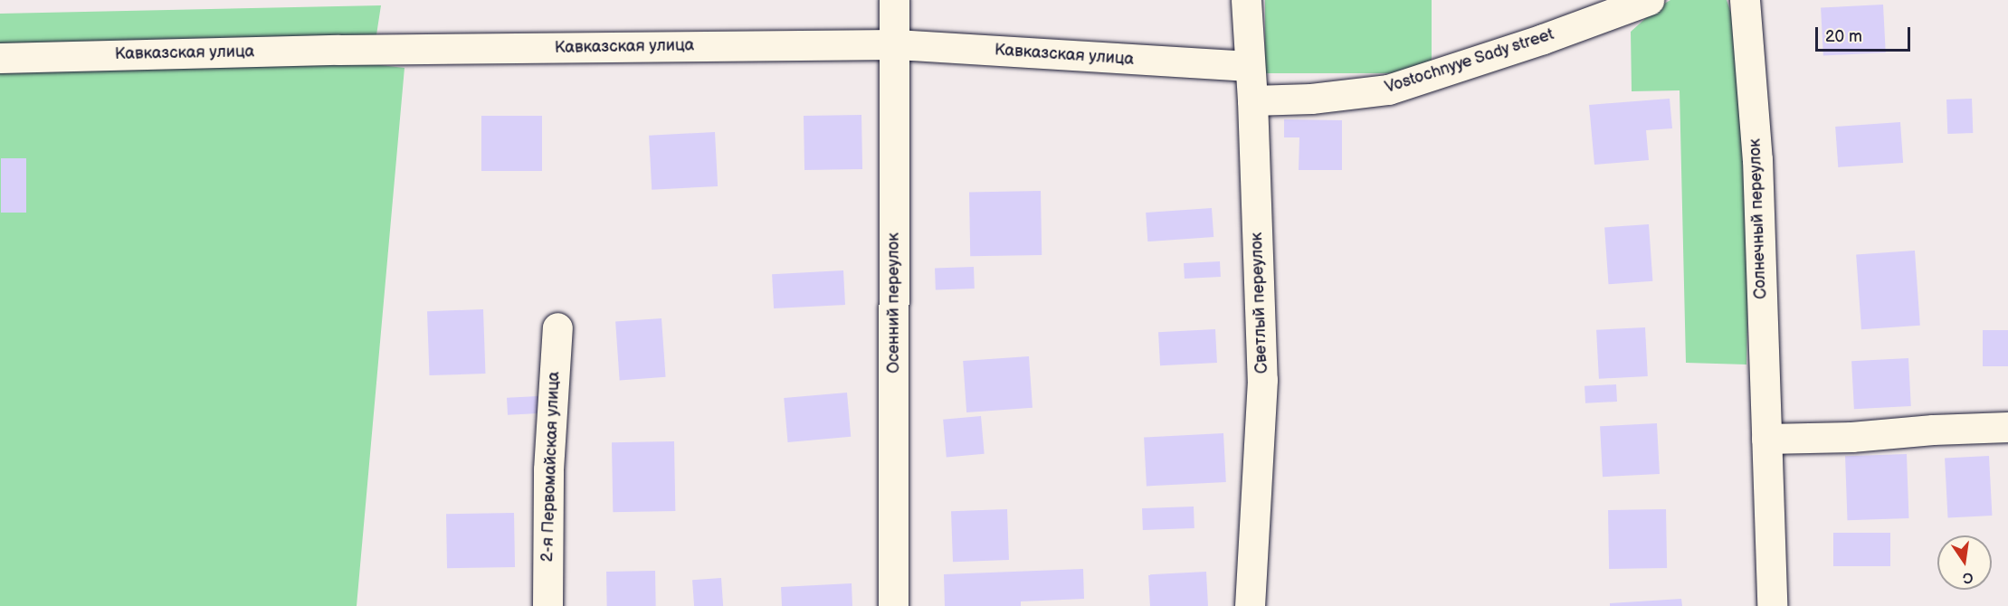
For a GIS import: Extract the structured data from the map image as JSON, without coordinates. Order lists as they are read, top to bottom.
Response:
{
  "streets": {
    "street": [
      "Кавказcкая улица",
      "Vostochnyye Sady street",
      "Солнечный переулок",
      "Осенний переулок",
      "Светлый переулок",
      "2-я Первомайская улица"
    ]
  },
  "crossings": [
    ["Кавказcкая улица", "Осенний переулок"],
    ["Кавказcкая улица", "Светлый переулок"],
    ["Vostochnyye Sady street", "Светлый переулок"]
  ],
  "scale_bar": "20 m",
  "north": "bottom"
}
